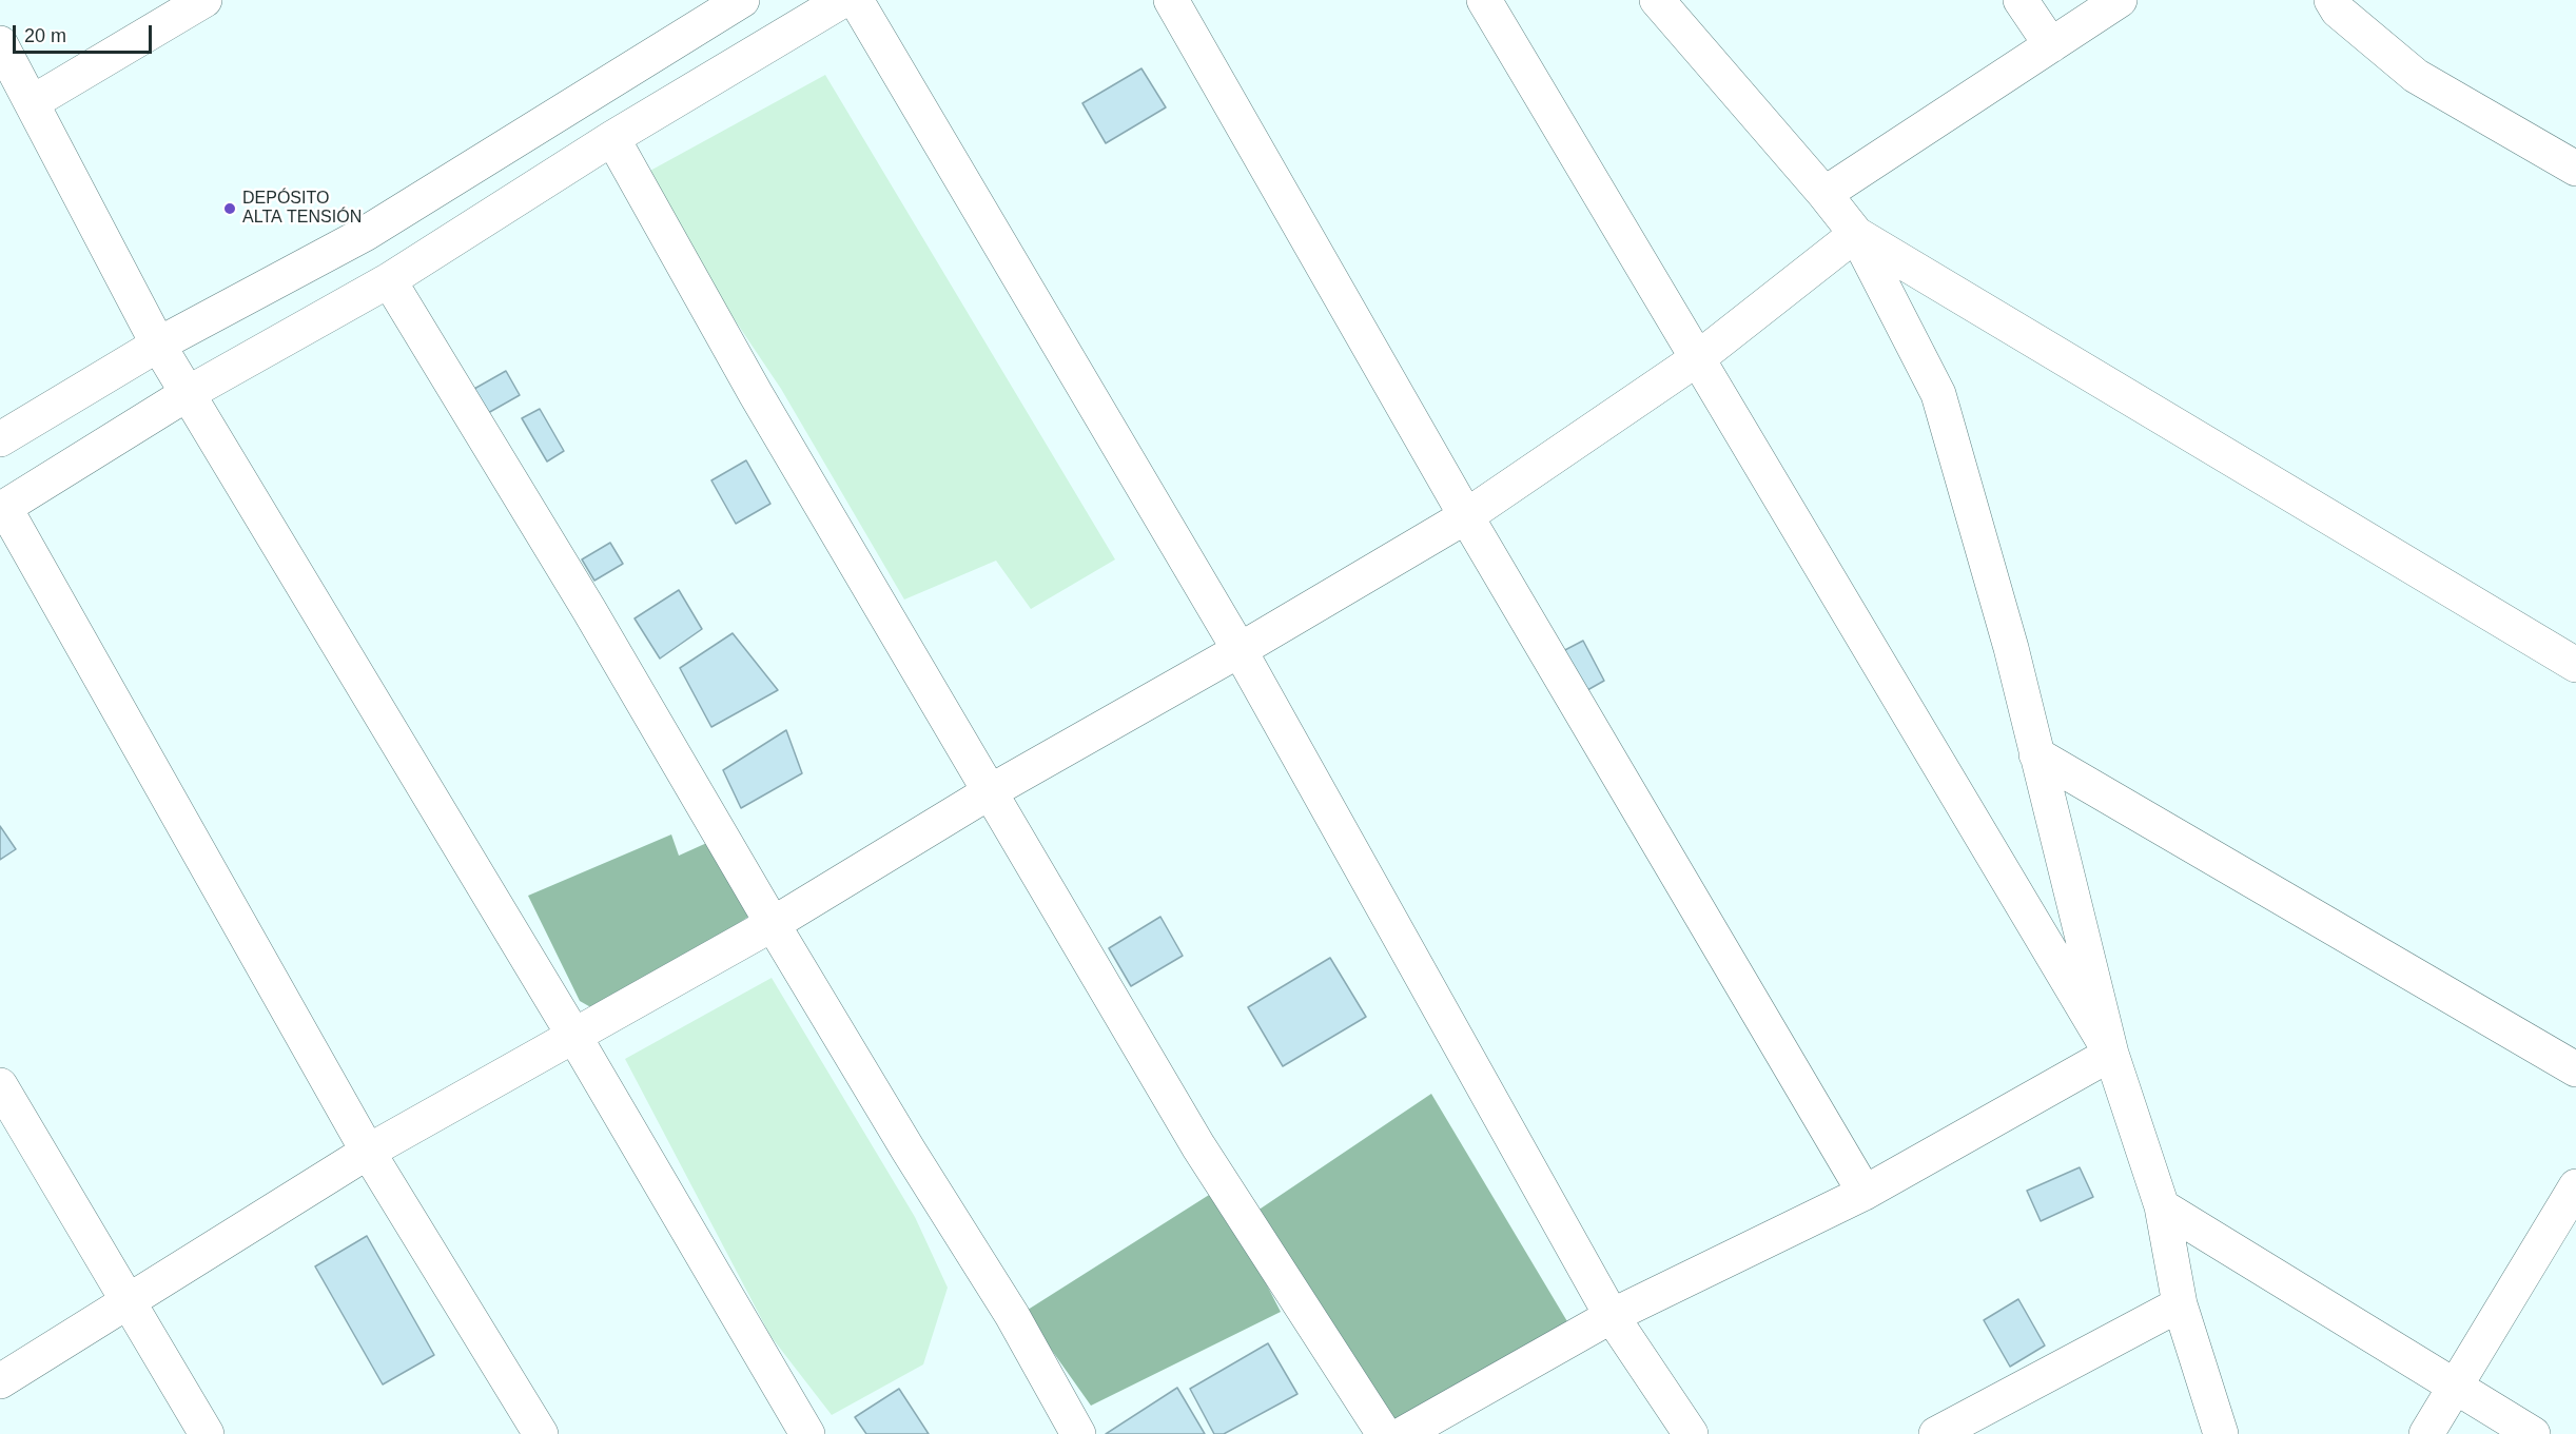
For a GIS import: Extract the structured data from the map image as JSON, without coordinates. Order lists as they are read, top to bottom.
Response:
{
  "places": ["DEPÓSITO ALTA TENSIÓN"],
  "scale_bar": "20 m"
}
